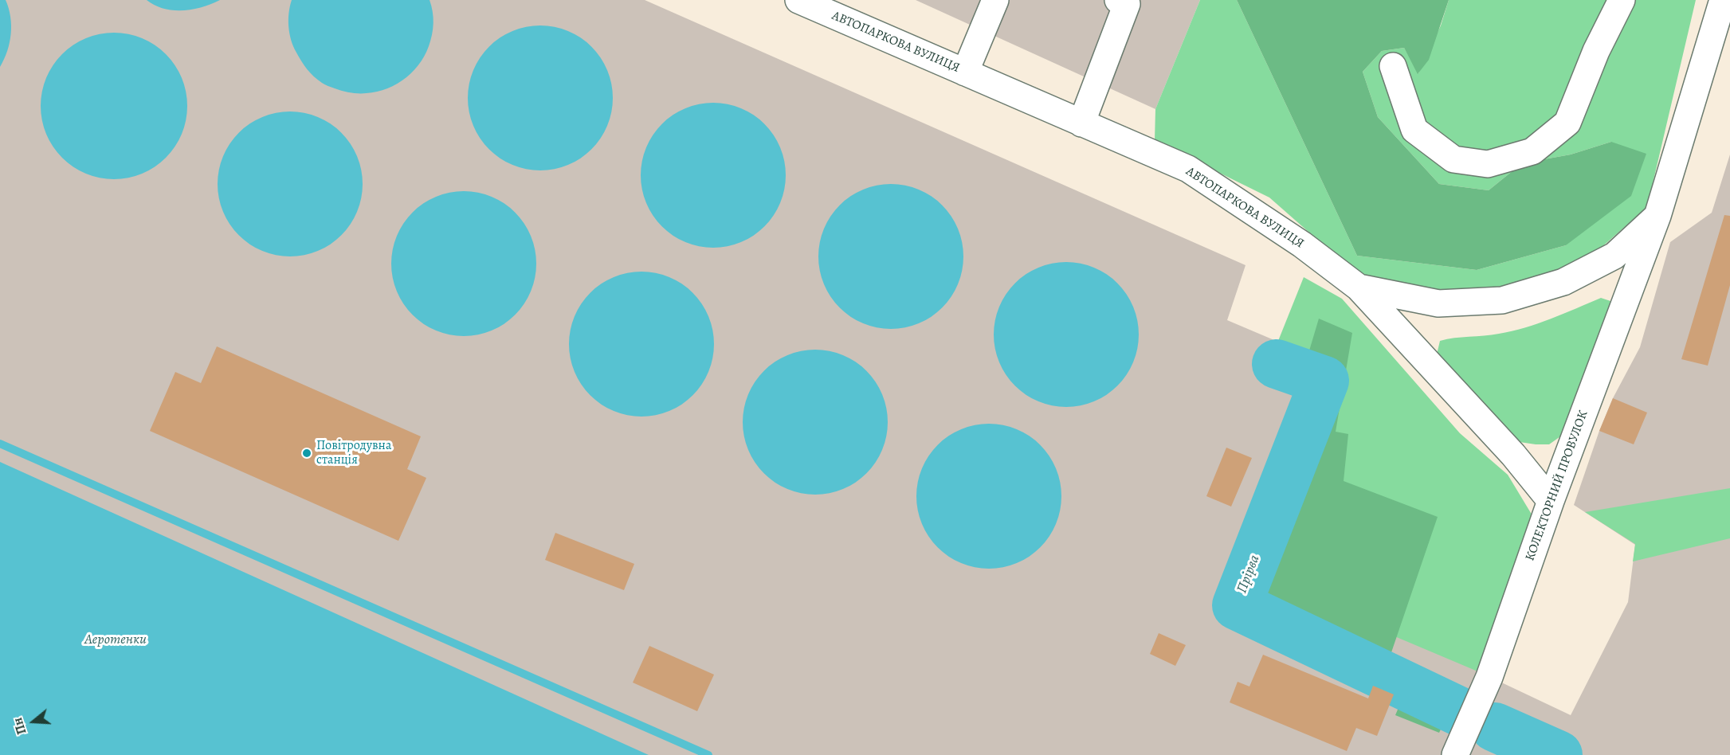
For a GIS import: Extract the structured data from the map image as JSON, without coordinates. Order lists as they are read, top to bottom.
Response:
{
  "streets": {
    "street": ["АВТОПАРКОВА ВУЛИЦЯ", "КОЛЕКТОРНИЙ ПРОВУЛОК"]
  },
  "crossings": [
    ["АВТОПАРКОВА ВУЛИЦЯ", "КОЛЕКТОРНИЙ ПРОВУЛОК"]
  ],
  "water": ["Прірва", "Аеротенки"],
  "places": ["Повітродувна станція"],
  "north": "left"
}
